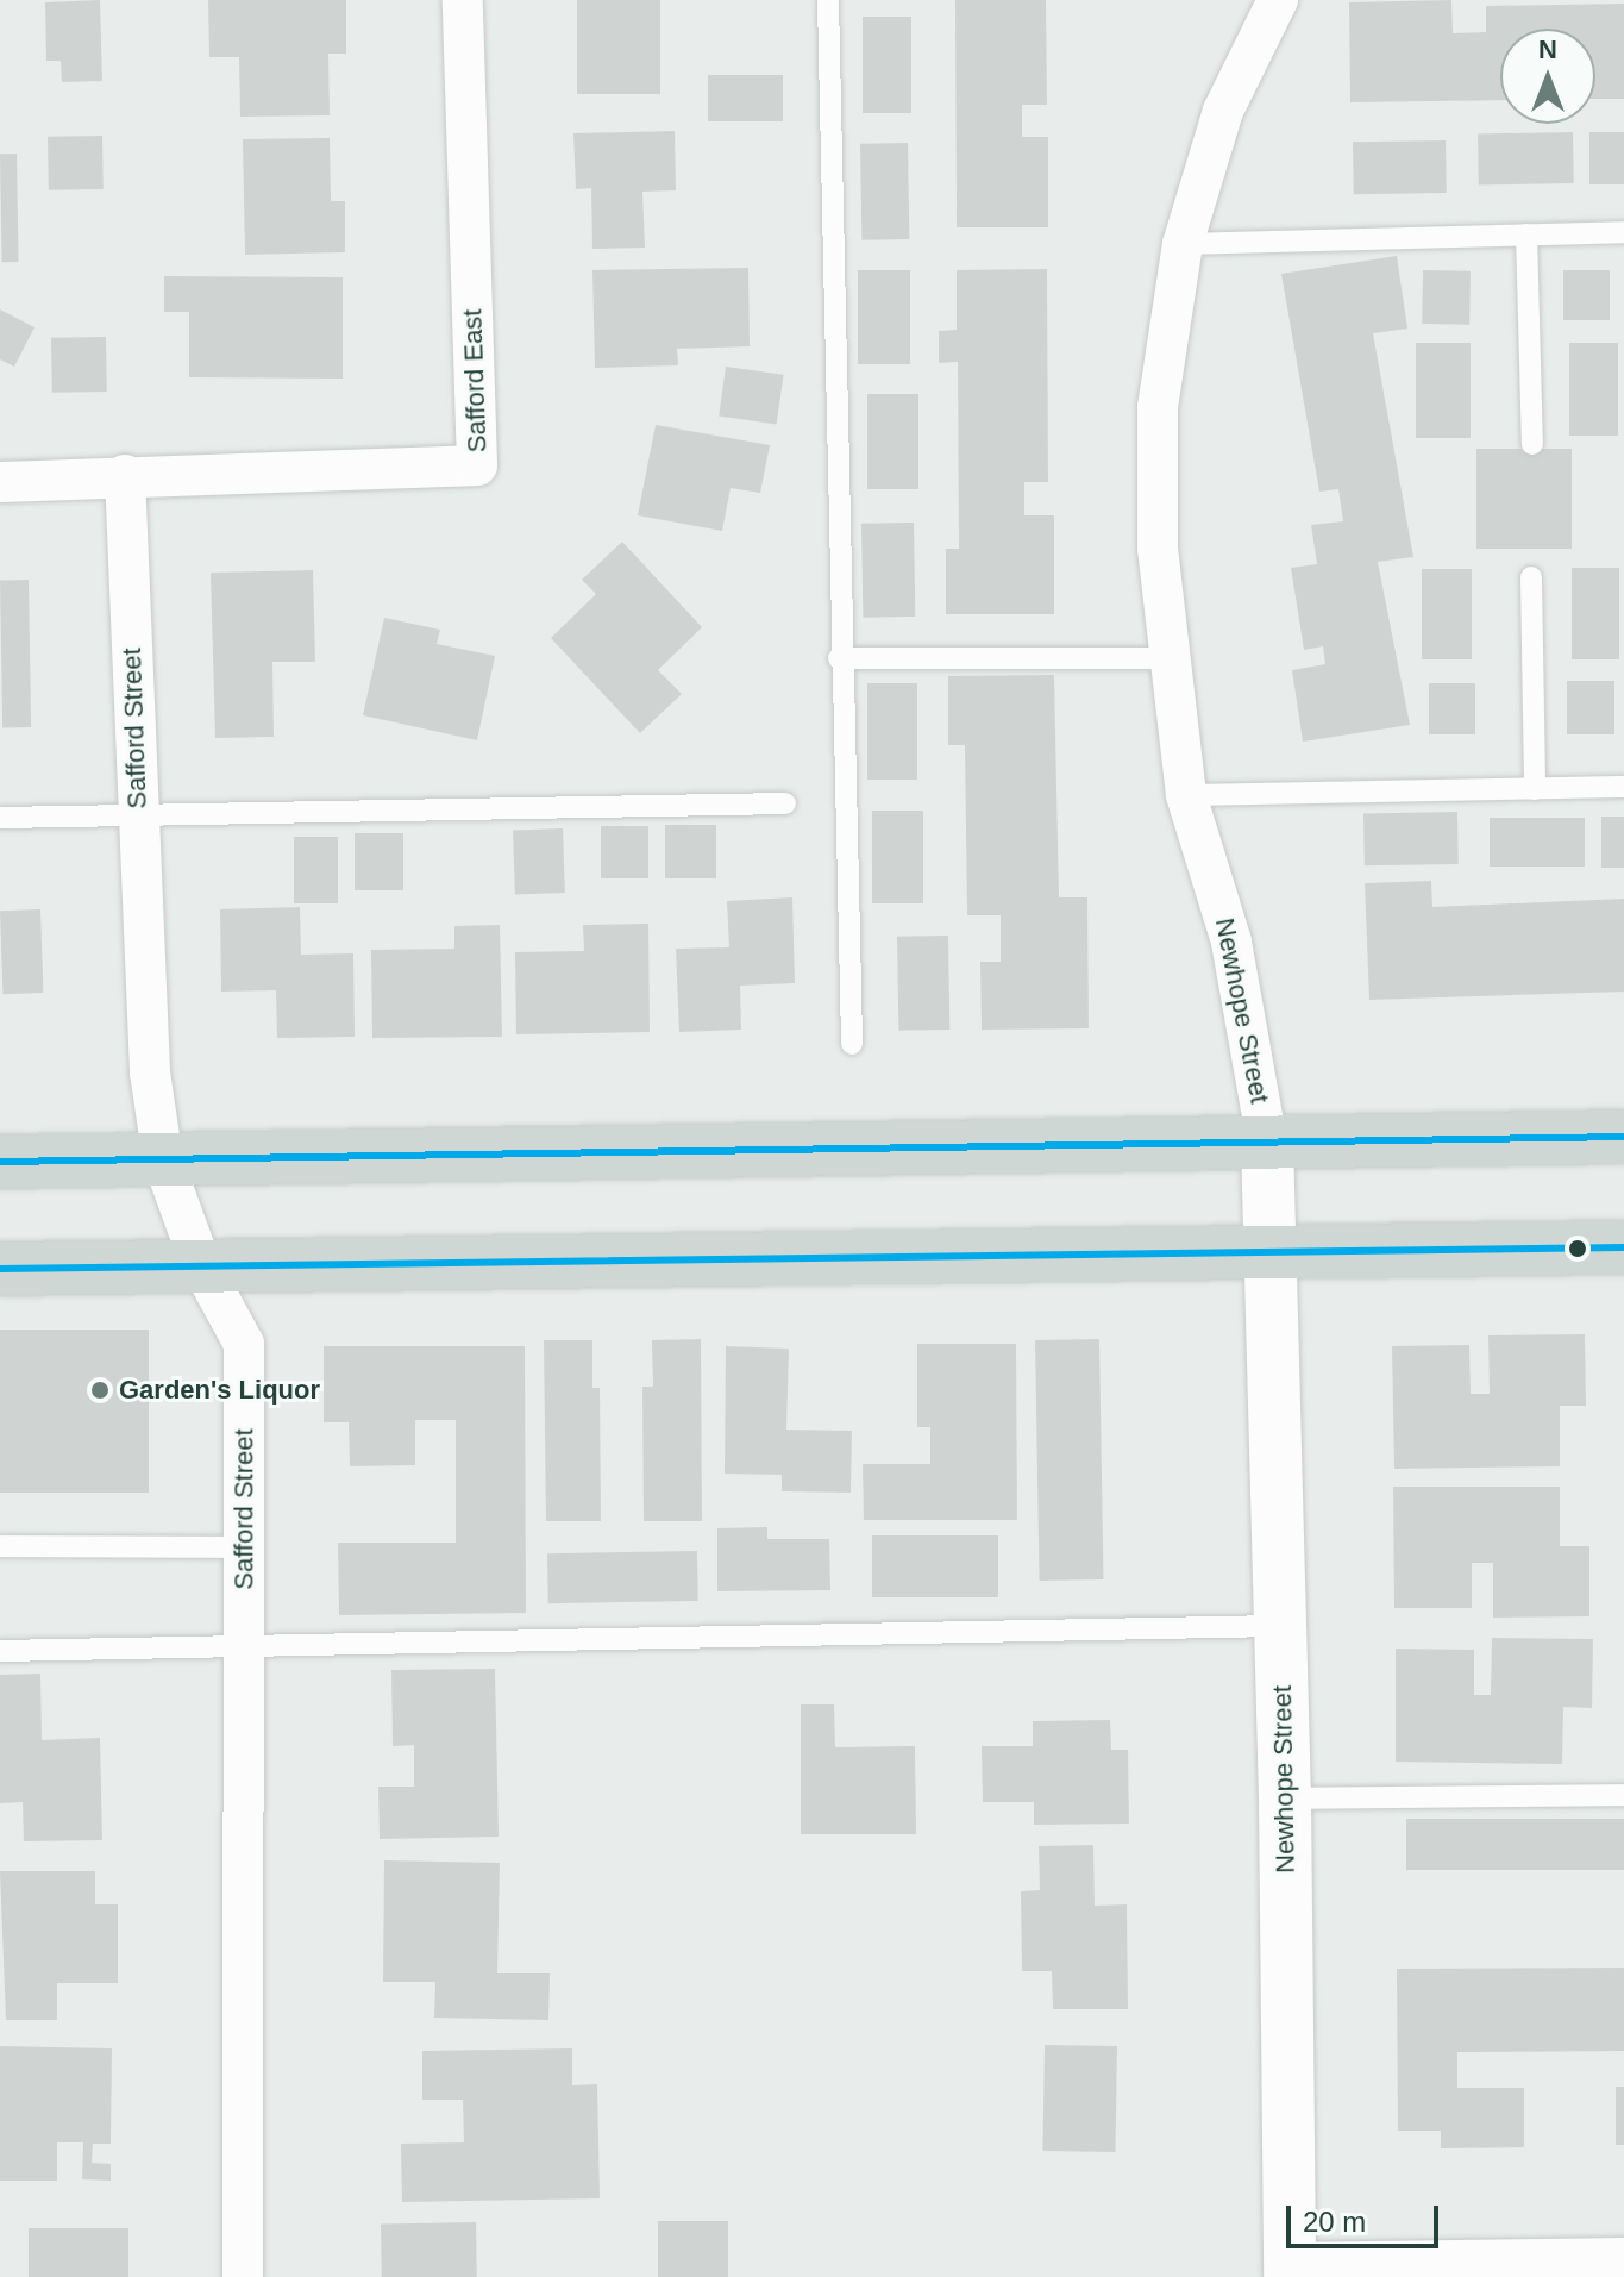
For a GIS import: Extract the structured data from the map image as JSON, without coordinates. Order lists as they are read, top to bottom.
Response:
{
  "streets": {
    "street": ["Safford East", "Safford Street", "Newhope Street"]
  },
  "crossings": [
    ["Safford East", "Safford Street"]
  ],
  "places": ["Garden's Liquor"],
  "scale_bar": "20 m",
  "north": "top"
}
